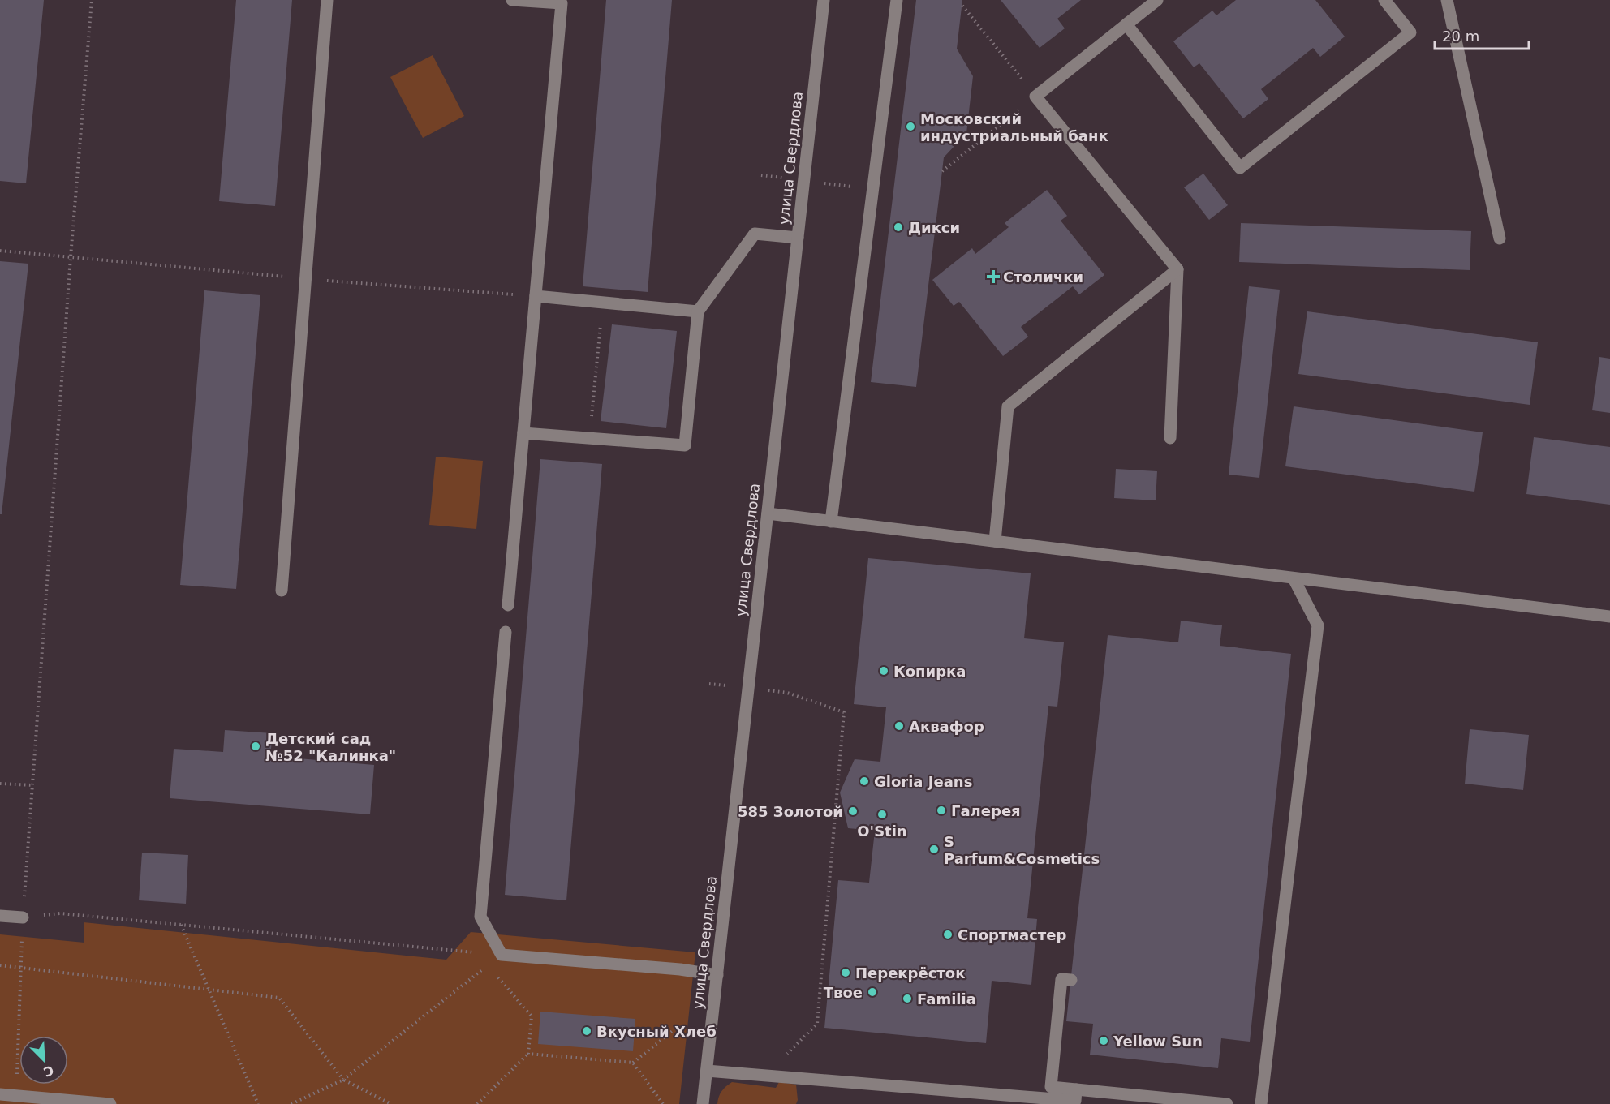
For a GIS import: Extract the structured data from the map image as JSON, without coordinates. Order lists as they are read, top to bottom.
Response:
{
  "streets": {
    "street": ["улица Свердлова"]
  },
  "places": {
    "other": [
      "Московский индустриальный банк",
      "Дикси",
      "Копирка",
      "Аквафор",
      "Детский сад №52 \"Калинка\"",
      "Gloria Jeans",
      "Галерея",
      "585 Золотой",
      "O'Stin",
      "S Parfum&Cosmetics",
      "Спортмастер",
      "Перекрёсток",
      "Твое",
      "Familia",
      "Вкусный Хлеб",
      "Yellow Sun"
    ],
    "health": ["Столички"]
  },
  "scale_bar": "20 m",
  "north": "bottom right"
}
